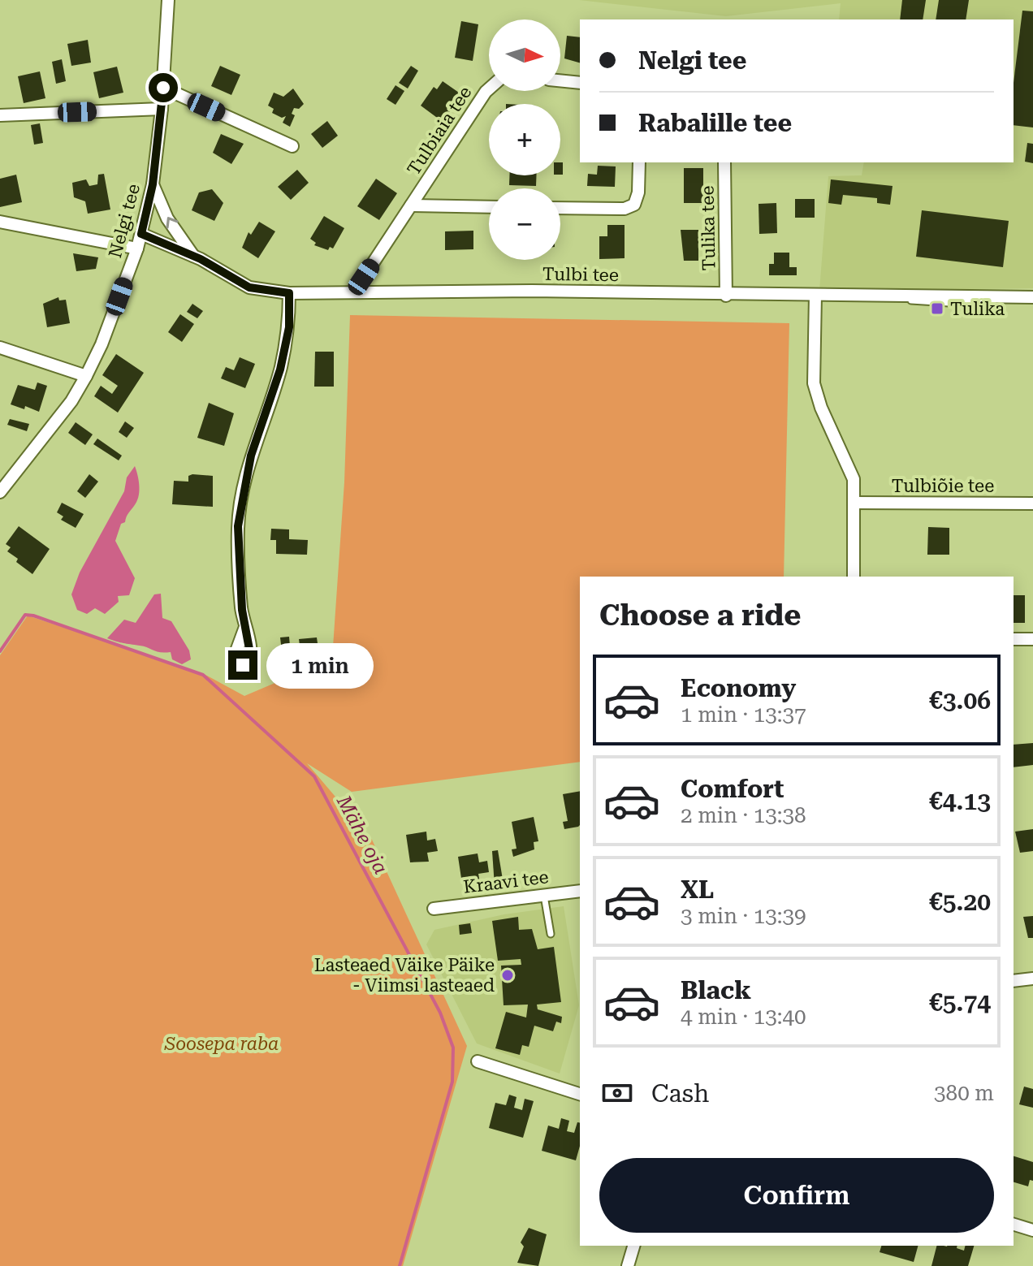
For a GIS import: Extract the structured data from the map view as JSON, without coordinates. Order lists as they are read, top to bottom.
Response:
{
  "streets": {
    "street": [
      "Tulbiaia tee",
      "Nelgi tee",
      "Tulika tee",
      "Tulbi tee",
      "Tulbiõie tee",
      "Kraavi tee"
    ]
  },
  "crossings": [
    ["Tulbiaia tee", "Tulbi tee"],
    ["Nelgi tee", "Tulbi tee"],
    ["Tulika tee", "Tulbi tee"]
  ],
  "water": ["Mähe oja"],
  "parks": ["Soosepa raba"],
  "places": {
    "transit": ["Tulika"],
    "other": ["Lasteaed Väike Päike - Viimsi lasteaed"]
  },
  "north": "right",
  "page": {
    "map_buttons": ["+", "−"],
    "banner": ["Nelgi tee", "Rabalille tee"],
    "heading": "Choose a ride",
    "bubble": "1 min",
    "list": [
      {
        "name": "Economy",
        "note": "1 min · 13:37",
        "value": "€3.06"
      },
      {
        "name": "Comfort",
        "note": "2 min · 13:38",
        "value": "€4.13"
      },
      {
        "name": "XL",
        "note": "3 min · 13:39",
        "value": "€5.20"
      },
      {
        "name": "Black",
        "note": "4 min · 13:40",
        "value": "€5.74"
      }
    ],
    "pay": ["Cash", "380 m"],
    "buttons": "Confirm"
  }
}
